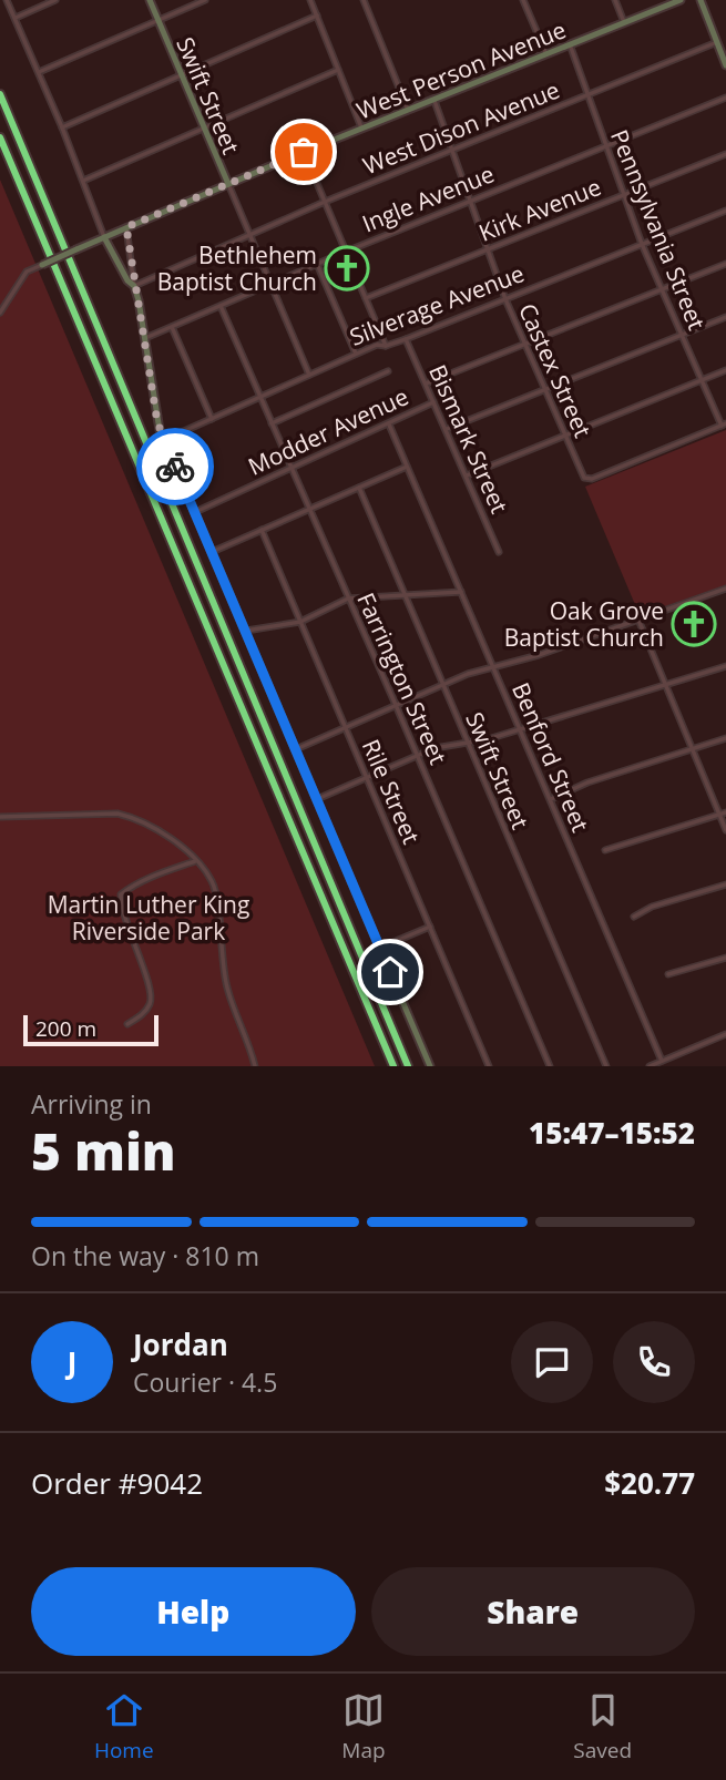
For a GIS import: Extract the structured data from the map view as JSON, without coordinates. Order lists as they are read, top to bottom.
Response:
{
  "streets": {
    "street": [
      "West Person Avenue",
      "Swift Street",
      "West Dison Avenue",
      "Ingle Avenue",
      "Kirk Avenue",
      "Pennsylvania Street",
      "Silverage Avenue",
      "Castex Street",
      "Modder Avenue",
      "Bismark Street",
      "Farrington Street",
      "Benford Street",
      "Rile Street"
    ]
  },
  "crossings": [
    ["West Person Avenue", "Swift Street"],
    ["West Person Avenue", "Pennsylvania Street"],
    ["West Person Avenue", "Castex Street"],
    ["Swift Street", "West Dison Avenue"],
    ["Swift Street", "Ingle Avenue"],
    ["Swift Street", "Silverage Avenue"],
    ["West Dison Avenue", "Pennsylvania Street"],
    ["West Dison Avenue", "Castex Street"],
    ["Ingle Avenue", "Pennsylvania Street"],
    ["Ingle Avenue", "Castex Street"],
    ["Ingle Avenue", "Farrington Street"],
    ["Kirk Avenue", "Pennsylvania Street"],
    ["Kirk Avenue", "Castex Street"],
    ["Pennsylvania Street", "Silverage Avenue"],
    ["Pennsylvania Street", "Castex Street"],
    ["Silverage Avenue", "Castex Street"],
    ["Silverage Avenue", "Bismark Street"],
    ["Silverage Avenue", "Farrington Street"],
    ["Modder Avenue", "Bismark Street"],
    ["Modder Avenue", "Farrington Street"],
    ["Modder Avenue", "Benford Street"]
  ],
  "parks": ["Martin Luther King Riverside Park"],
  "places": {
    "church": ["Bethlehem Baptist Church", "Oak Grove Baptist Church"]
  },
  "scale_bar": "200 m",
  "page": {
    "scale": "200 m",
    "heading": ["5 min", "Arriving in", "15:47–15:52"],
    "panel": [
      "Jordan",
      "Courier · 4.5",
      "Order #9042",
      "$20.77"
    ],
    "bar": "On the way · 810 m",
    "round": "J",
    "buttons": ["Help", "Share"],
    "tabs": ["Home", "Map", "Saved"]
  }
}
